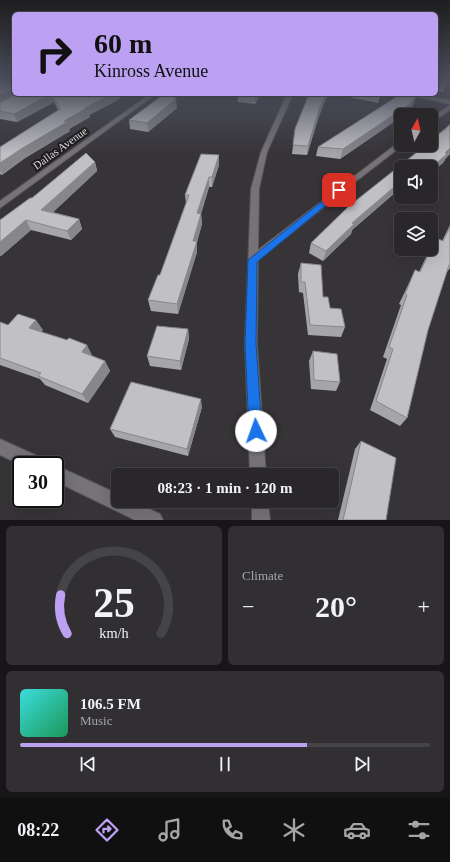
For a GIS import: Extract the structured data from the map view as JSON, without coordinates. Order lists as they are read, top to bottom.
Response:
{
  "streets": {
    "street": ["Dallas Avenue"]
  },
  "north": "top",
  "page": {
    "turn": ["60 m", "Kinross Avenue"],
    "limit": "30",
    "trip": "08:23 · 1 min · 120 m",
    "tile": "Climate",
    "heat": ["−", "20°", "+"],
    "song": ["106.5 FM", "Music"],
    "tabs": "08:22",
    "gauge": ["25", "km/h"]
  }
}
